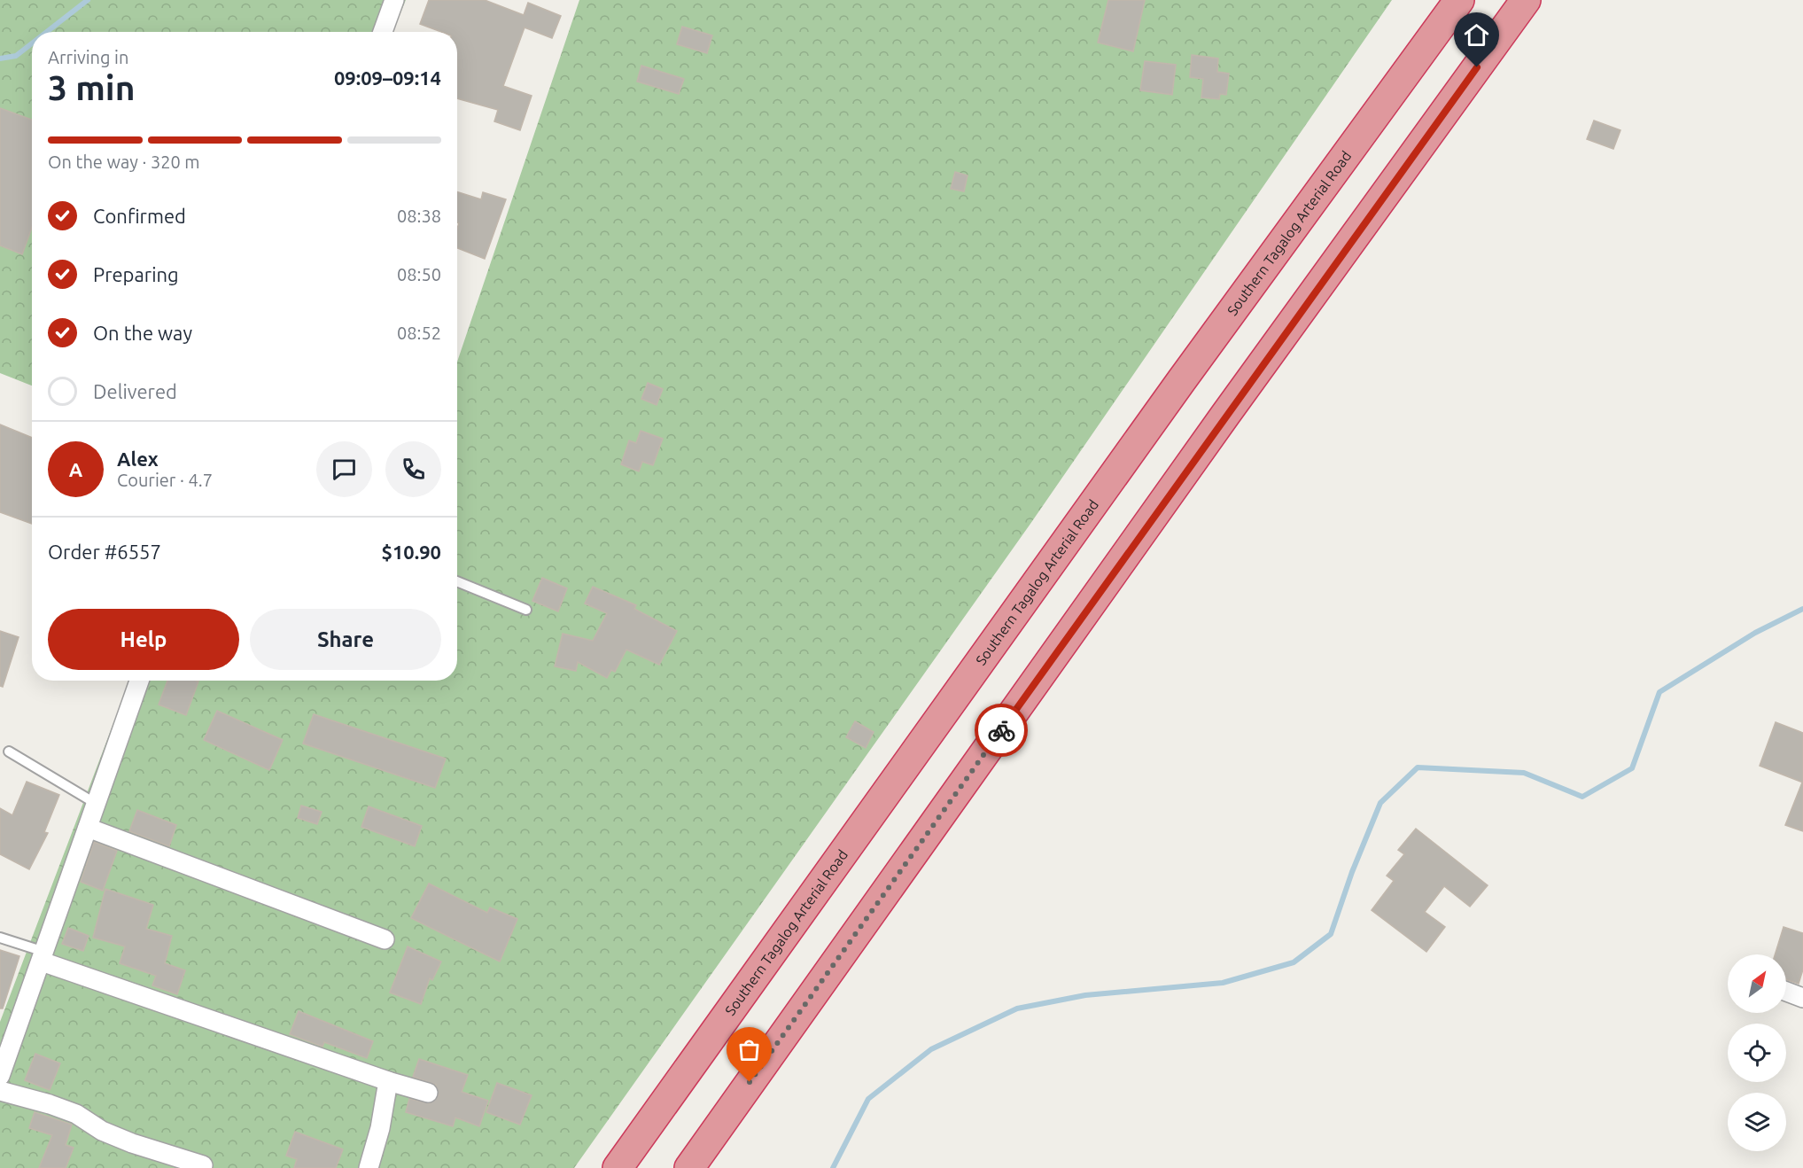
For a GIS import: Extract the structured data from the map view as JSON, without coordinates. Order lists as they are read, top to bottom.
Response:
{
  "streets": {
    "highway": ["Southern Tagalog Arterial Road"]
  },
  "north": "top right",
  "page": {
    "heading": ["3 min", "Arriving in", "09:09–09:14"],
    "panel": [
      "Alex",
      "Courier · 4.7",
      "Order #6557",
      "$10.90"
    ],
    "bar": "On the way · 320 m",
    "list": [
      ["Confirmed", "08:38"],
      ["Preparing", "08:50"],
      ["On the way", "08:52"],
      "Delivered"
    ],
    "round": "A",
    "buttons": ["Help", "Share"]
  }
}
